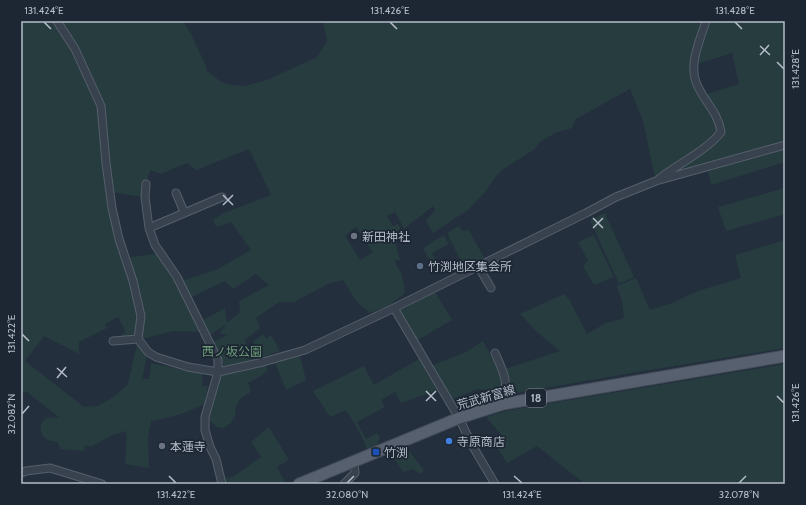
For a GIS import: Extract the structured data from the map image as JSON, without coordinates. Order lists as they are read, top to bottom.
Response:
{
  "streets": {
    "main road": ["荒武新富線", "18"]
  },
  "parks": ["西ノ坂公園"],
  "places": {
    "other": [
      "新田神社",
      "竹渕地区集会所",
      "寺原商店",
      "本蓮寺"
    ],
    "transit": ["竹渕"]
  },
  "coordinates": [
    "131.424°E",
    "131.426°E",
    "131.428°E",
    "131.422°E",
    "32.082°N",
    "32.080°N",
    "32.078°N"
  ]
}
